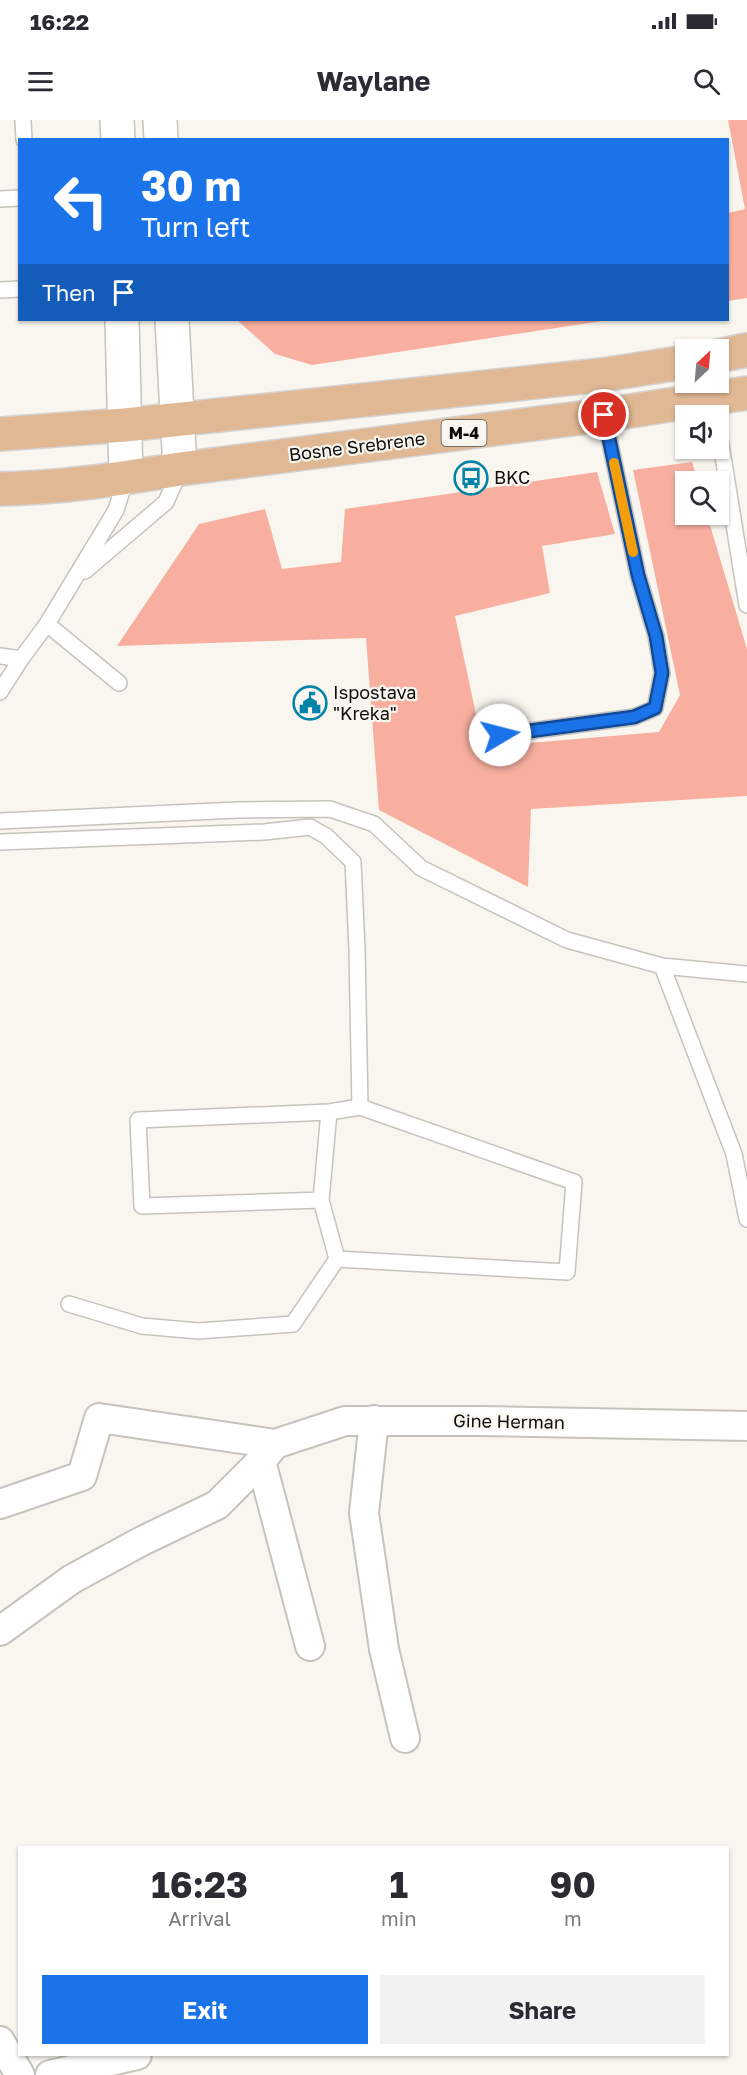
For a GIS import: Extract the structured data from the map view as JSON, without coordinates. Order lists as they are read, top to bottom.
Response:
{
  "streets": {
    "main road": ["M-4", "Bosne Srebrene"],
    "street": ["Gine Herman"]
  },
  "crossings": [
    ["M-4", "Bosne Srebrene"]
  ],
  "places": {
    "bus stop": ["BKC"],
    "public building": ["Ispostava \"Kreka\""]
  },
  "north": "top right",
  "page": {
    "status": "16:22",
    "header": "Waylane",
    "turn": ["30 m", "Turn left"],
    "then": "Then",
    "eta": [
      "16:23",
      "Arrival",
      "1",
      "min",
      "90",
      "m"
    ],
    "buttons": ["Exit", "Share"]
  }
}
